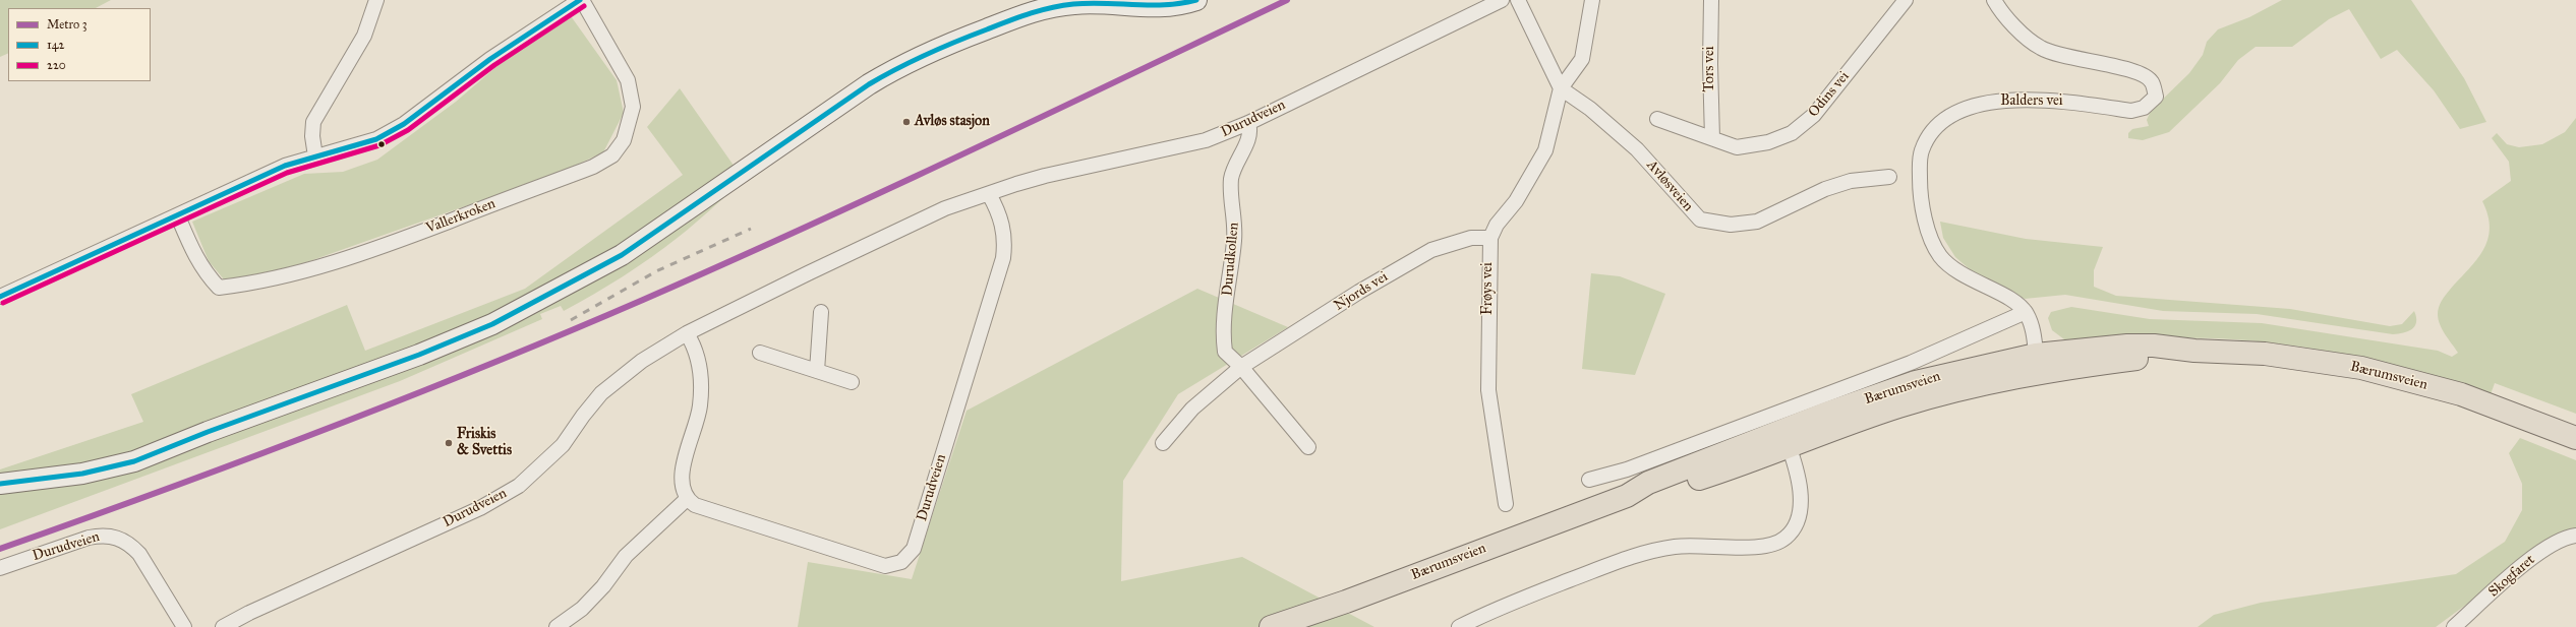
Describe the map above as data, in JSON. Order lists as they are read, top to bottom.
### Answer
{
  "streets": {
    "main road": ["Bærumsveien"],
    "street": [
      "Tors vei",
      "Odins vei",
      "Balders vei",
      "Durudveien",
      "Avløsveien",
      "Vallerkroken",
      "Durudkollen",
      "Frøys vei",
      "Njords vei",
      "Skogfaret"
    ]
  },
  "crossings": [
    ["Tors vei", "Odins vei"],
    ["Balders vei", "Bærumsveien"],
    ["Durudveien", "Durudkollen"],
    ["Avløsveien", "Frøys vei"],
    ["Durudkollen", "Njords vei"],
    ["Frøys vei", "Njords vei"]
  ],
  "places": ["Avløs stasjon", "Friskis & Svettis"],
  "lines": ["metro line 3", "transit line 142", "transit line 220"],
  "legend": ["Metro 3", "142", "220"]
}
